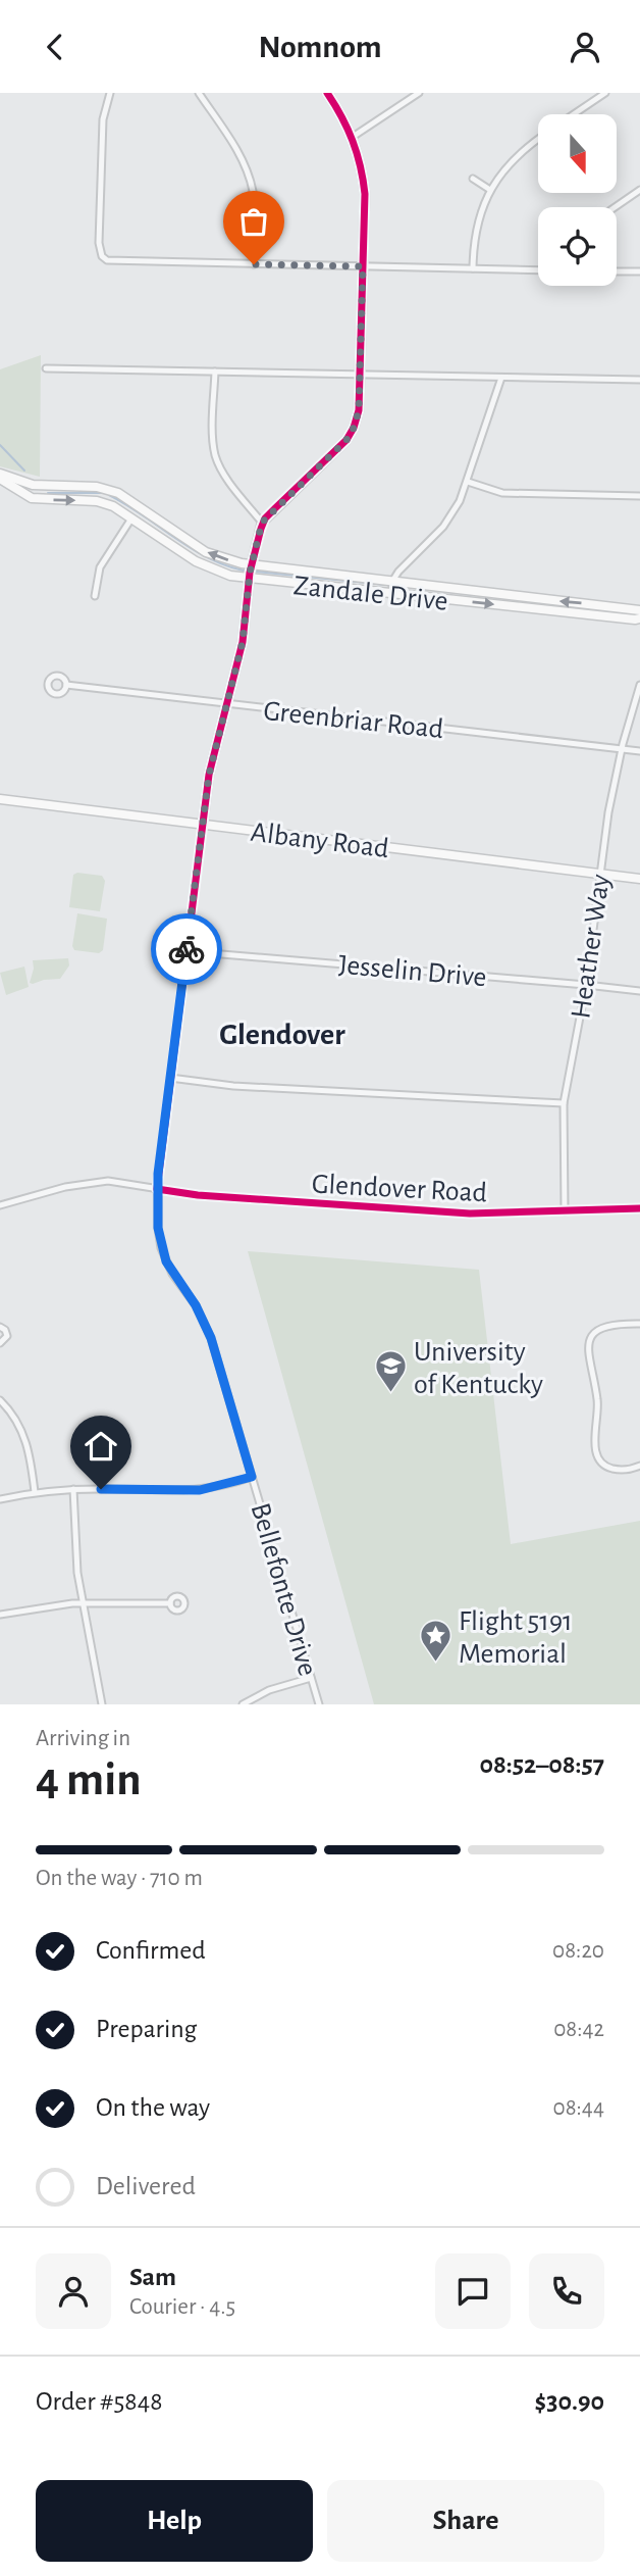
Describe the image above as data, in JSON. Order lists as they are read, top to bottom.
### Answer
{
  "streets": {
    "street": [
      "Zandale Drive",
      "Greenbriar Road",
      "Albany Road",
      "Heather Way",
      "Jesselin Drive",
      "Glendover Road",
      "Bellefonte Drive"
    ]
  },
  "crossings": [
    ["Zandale Drive", "Bellefonte Drive"],
    ["Greenbriar Road", "Heather Way"],
    ["Greenbriar Road", "Bellefonte Drive"],
    ["Albany Road", "Heather Way"],
    ["Albany Road", "Bellefonte Drive"],
    ["Heather Way", "Jesselin Drive"],
    ["Heather Way", "Glendover Road"],
    ["Jesselin Drive", "Bellefonte Drive"],
    ["Glendover Road", "Bellefonte Drive"]
  ],
  "districts": ["Glendover"],
  "places": {
    "school or university": ["University of Kentucky"],
    "place": ["Flight 5191 Memorial"]
  },
  "north": "bottom",
  "page": {
    "header": "Nomnom",
    "heading": ["4 min", "Arriving in", "08:52–08:57"],
    "panel": [
      "Sam",
      "Courier · 4.5",
      "Order #5848",
      "$30.90"
    ],
    "bar": "On the way · 710 m",
    "list": [
      ["Confirmed", "08:20"],
      ["Preparing", "08:42"],
      ["On the way", "08:44"],
      "Delivered"
    ],
    "buttons": ["Help", "Share"]
  }
}
